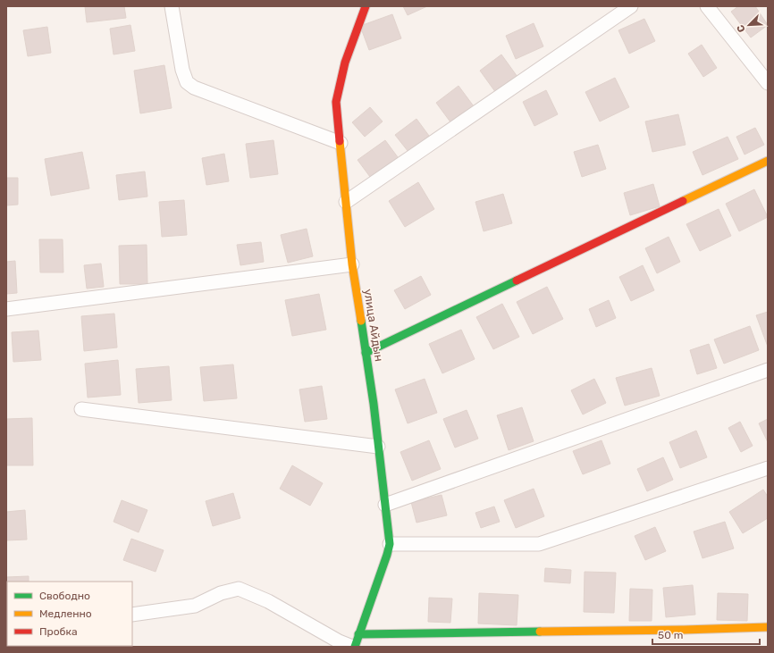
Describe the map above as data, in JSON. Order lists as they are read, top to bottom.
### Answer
{
  "streets": {
    "street": ["улица Айдын"]
  },
  "legend": ["Свободно", "Медленно", "Пробка"],
  "scale_bar": "50 m",
  "north": "bottom left"
}
